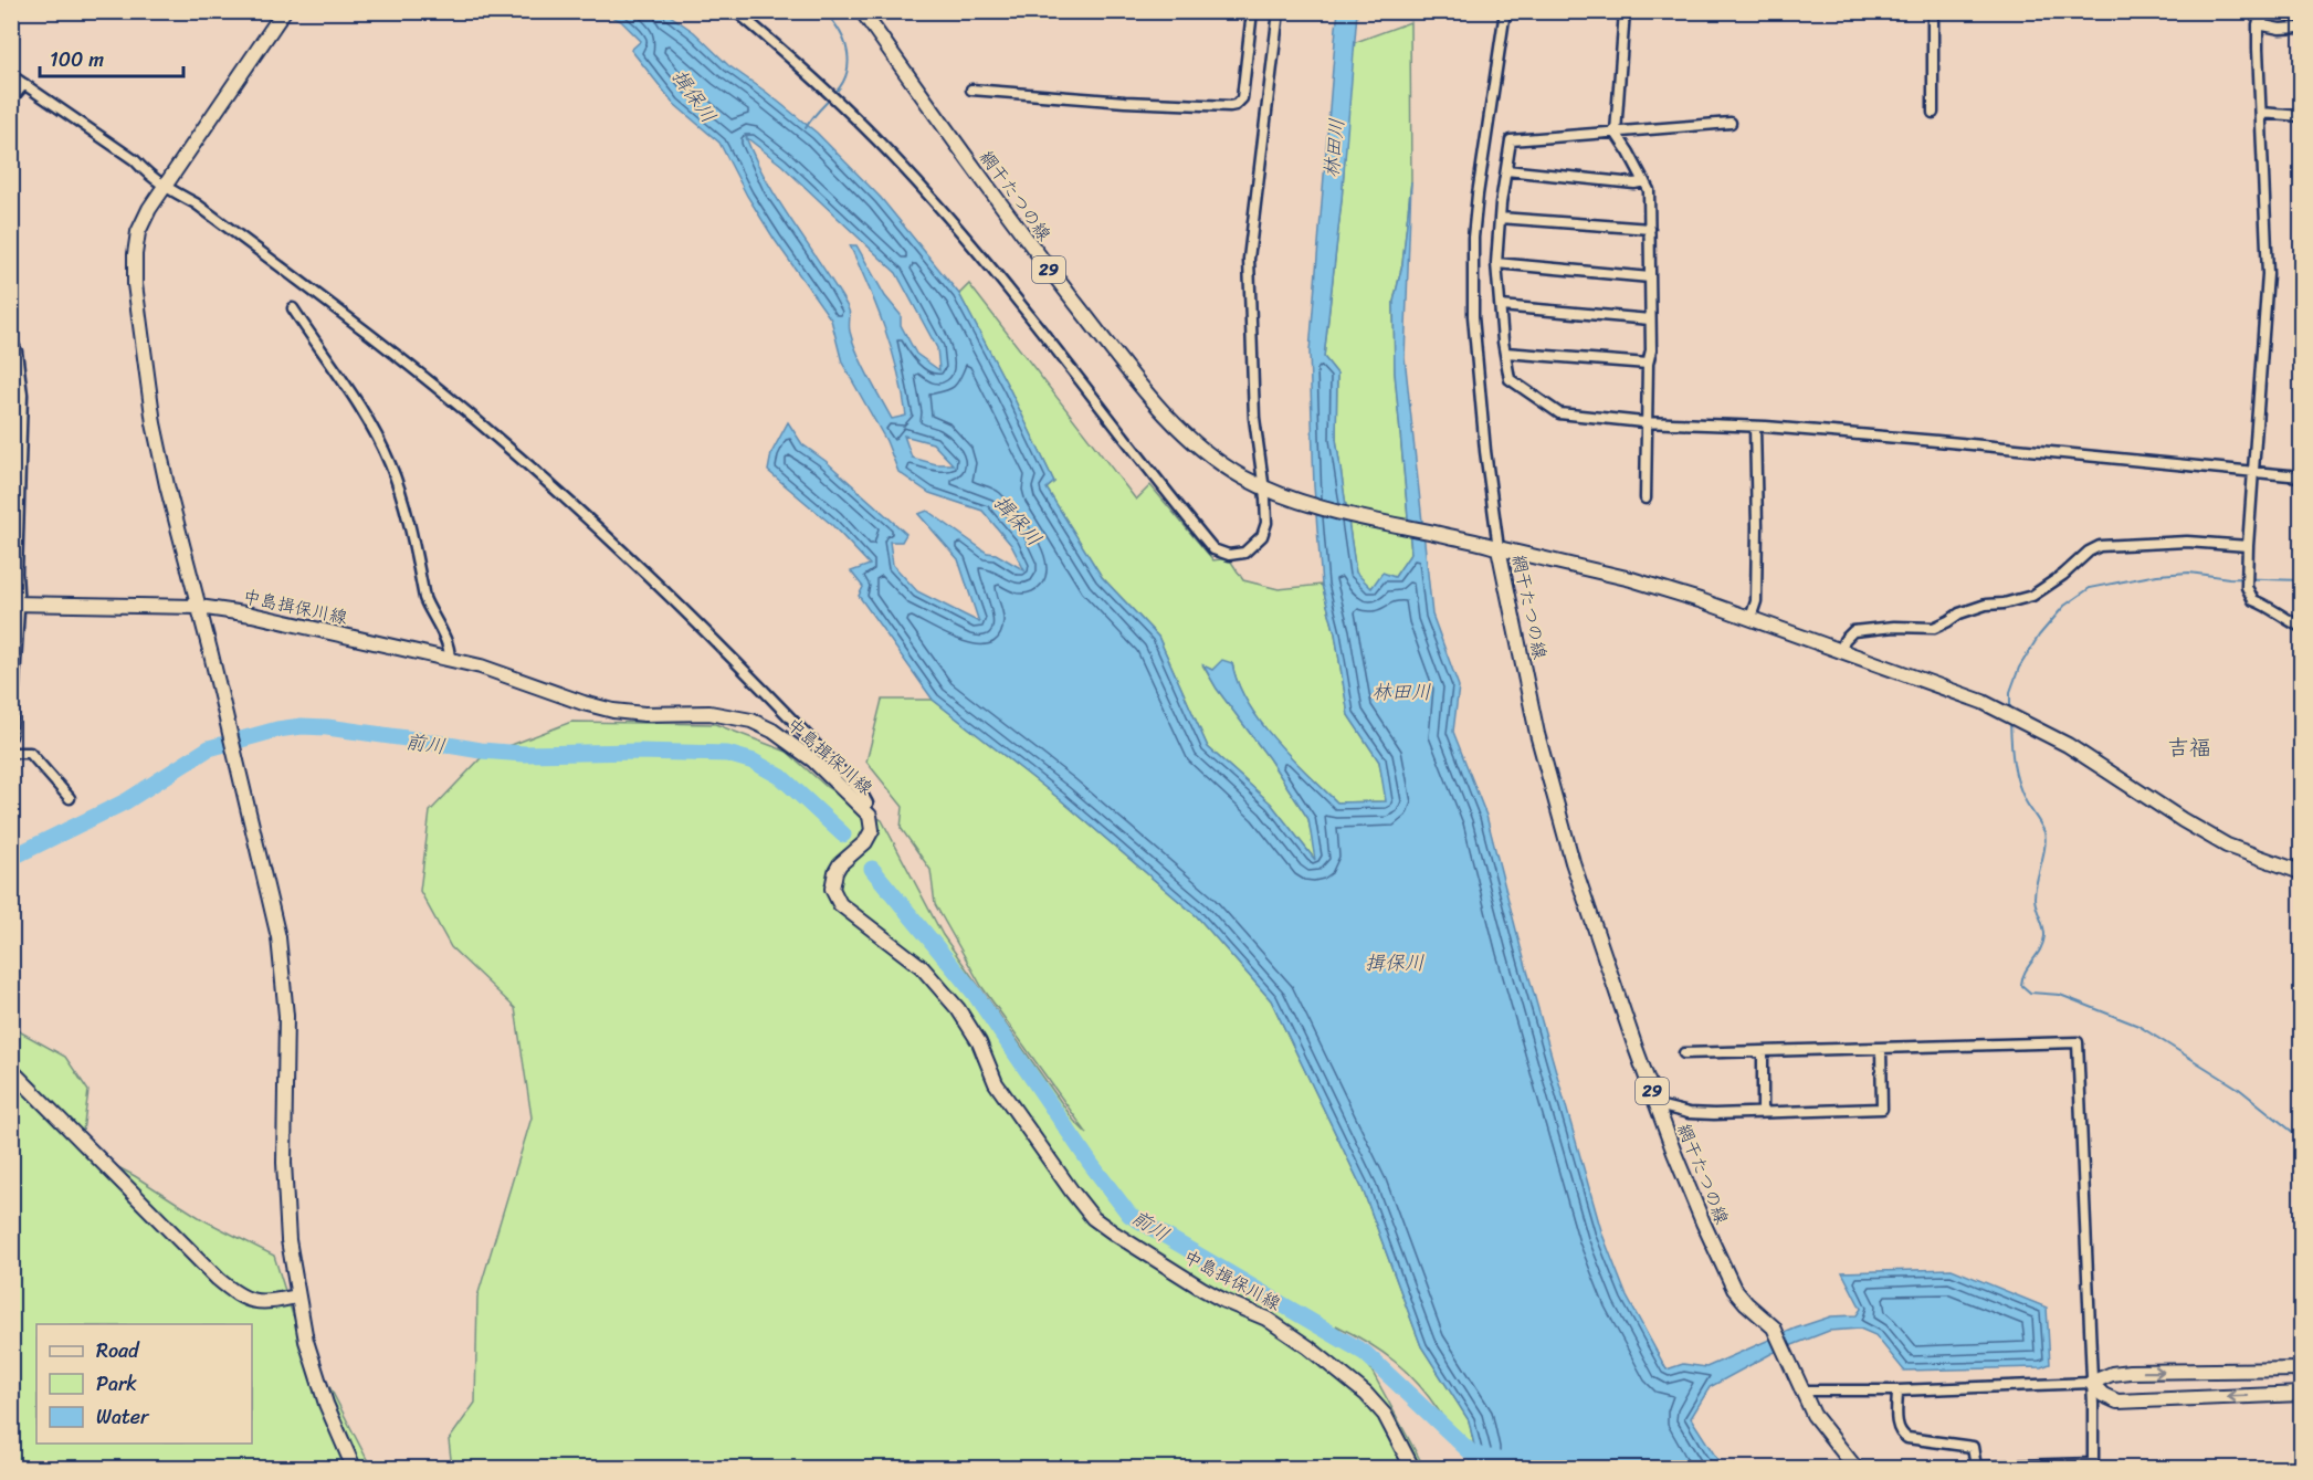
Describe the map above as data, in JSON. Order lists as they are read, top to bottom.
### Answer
{
  "streets": {
    "main road": ["網干たつの線", "29", "中島揖保川線"]
  },
  "districts": ["吉福"],
  "water": ["揖保川", "林田川", "前川"],
  "legend": ["Road", "Park", "Water"],
  "scale_bar": "100 m"
}
